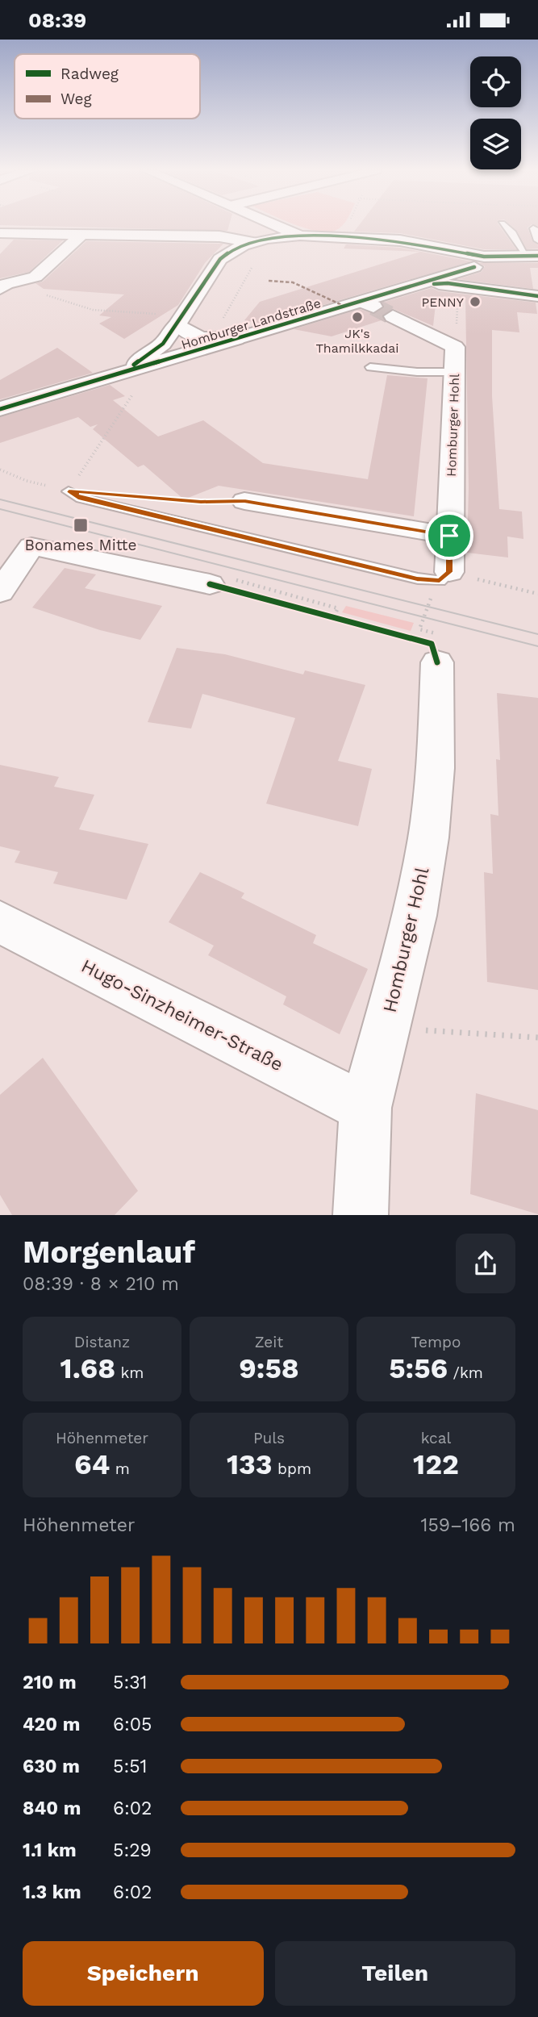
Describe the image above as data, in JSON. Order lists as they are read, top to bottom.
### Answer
{
  "streets": {
    "street": ["Homburger Landstraße", "Homburger Hohl", "Hugo-Sinzheimer-Straße"]
  },
  "crossings": [
    ["Homburger Landstraße", "Homburger Hohl"],
    ["Homburger Hohl", "Hugo-Sinzheimer-Straße"]
  ],
  "places": {
    "other": ["PENNY", "JK's Thamilkkadai"],
    "transit": ["Bonames Mitte"]
  },
  "legend": ["Radweg", "Weg"],
  "page": {
    "status": "08:39",
    "heading": ["Morgenlauf", "08:39 · 8 × 210 m"],
    "stats": [
      ["Distanz", "1.68 km"],
      ["Zeit", "9:58"],
      ["Tempo", "5:56 /km"],
      ["Höhenmeter", "64 m"],
      ["Puls", "133 bpm"],
      ["kcal", "122"]
    ],
    "chart": ["Höhenmeter", "159–166 m"],
    "list": [
      {
        "name": "210 m",
        "note": "5:31"
      },
      {
        "name": "420 m",
        "note": "6:05"
      },
      {
        "name": "630 m",
        "note": "5:51"
      },
      {
        "name": "840 m",
        "note": "6:02"
      },
      {
        "name": "1.1 km",
        "note": "5:29"
      },
      {
        "name": "1.3 km",
        "note": "6:02"
      }
    ],
    "buttons": ["Speichern", "Teilen"]
  }
}
